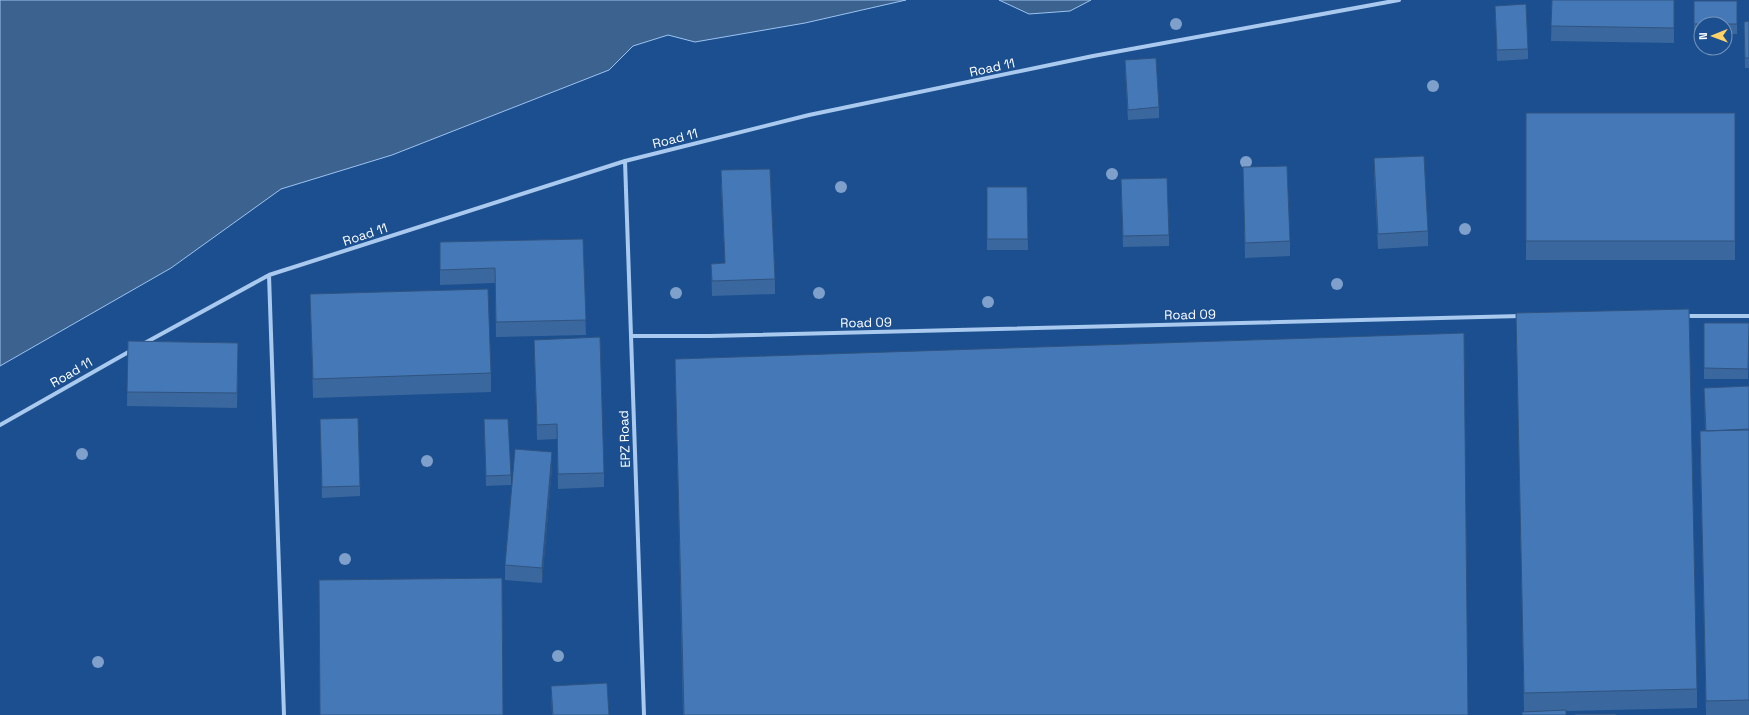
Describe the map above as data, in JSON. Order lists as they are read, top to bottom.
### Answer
{
  "streets": {
    "street": ["Road 11", "Road 09", "EPZ Road"]
  },
  "crossings": [
    ["Road 11", "EPZ Road"],
    ["Road 09", "EPZ Road"]
  ],
  "north": "left"
}
